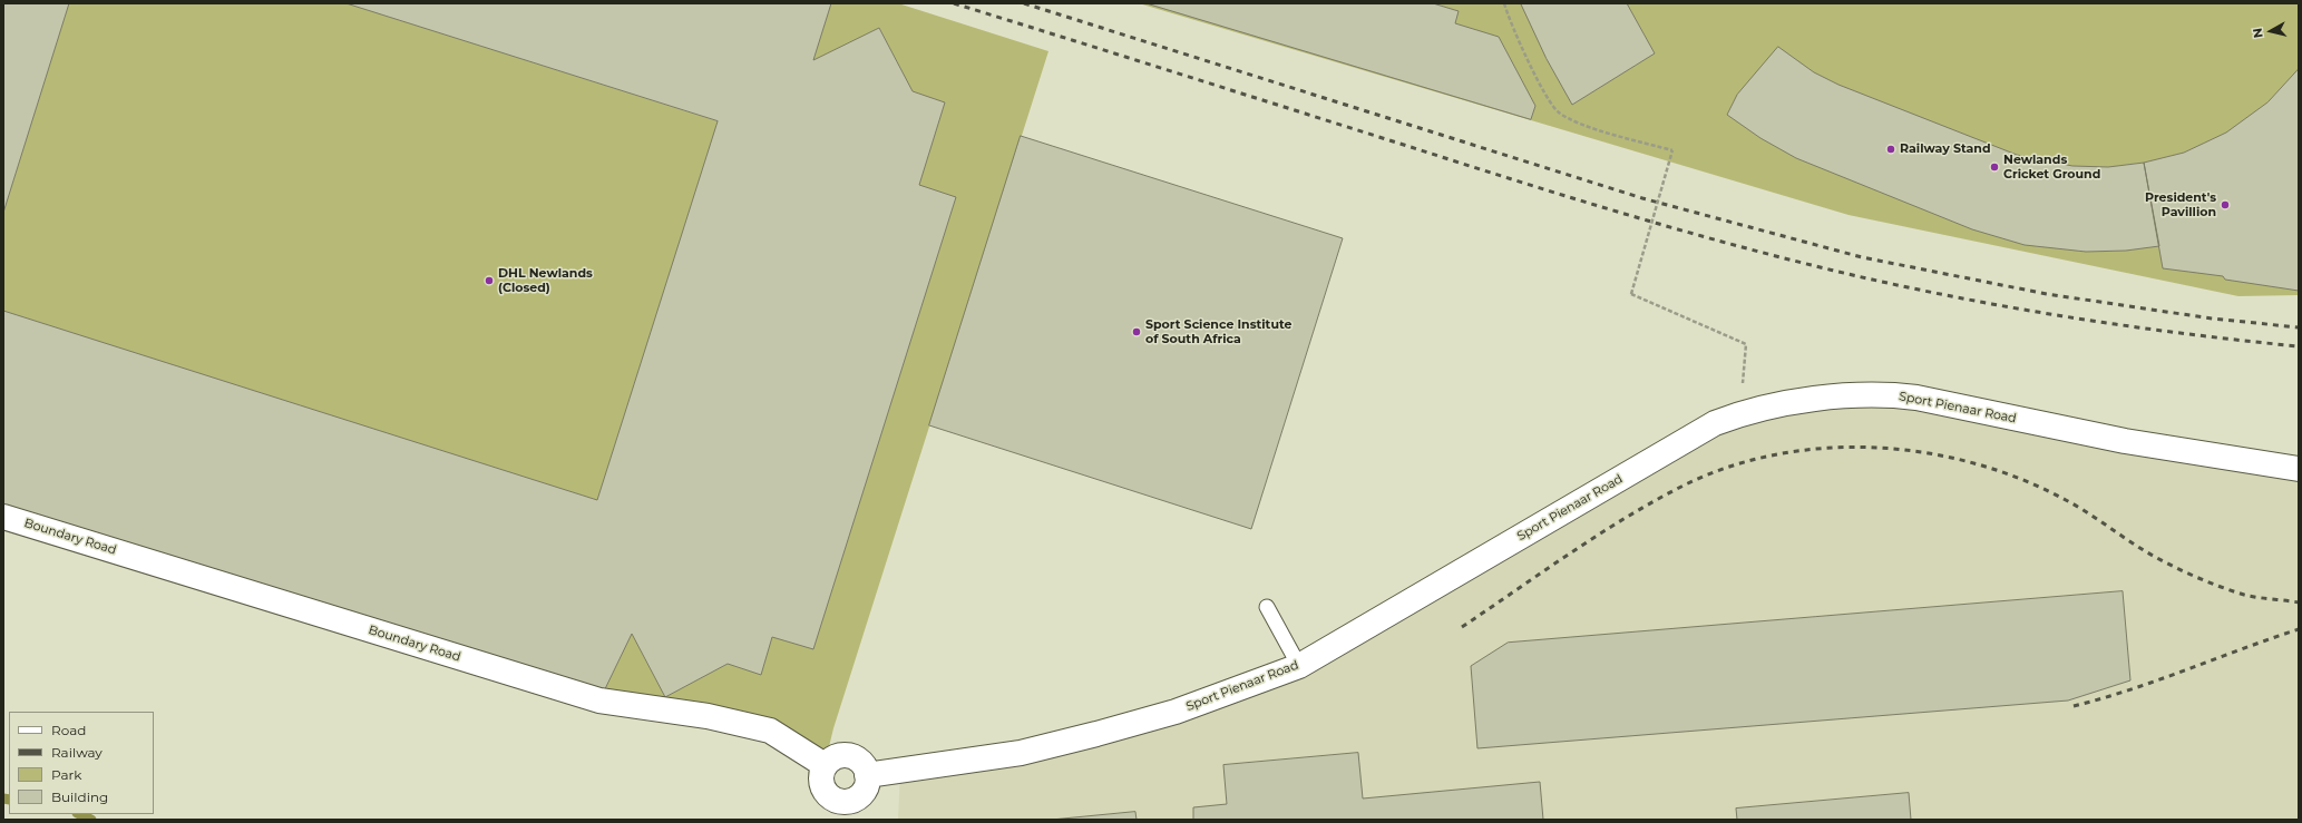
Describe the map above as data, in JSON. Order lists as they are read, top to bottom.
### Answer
{
  "streets": {
    "street": ["Sport Pienaar Road", "Boundary Road"]
  },
  "crossings": [
    ["Sport Pienaar Road", "Boundary Road"]
  ],
  "places": [
    "Railway Stand",
    "Newlands Cricket Ground",
    "President's Pavillion",
    "DHL Newlands (Closed)",
    "Sport Science Institute of South Africa"
  ],
  "legend": [
    "Road",
    "Railway",
    "Park",
    "Building"
  ],
  "north": "left"
}
